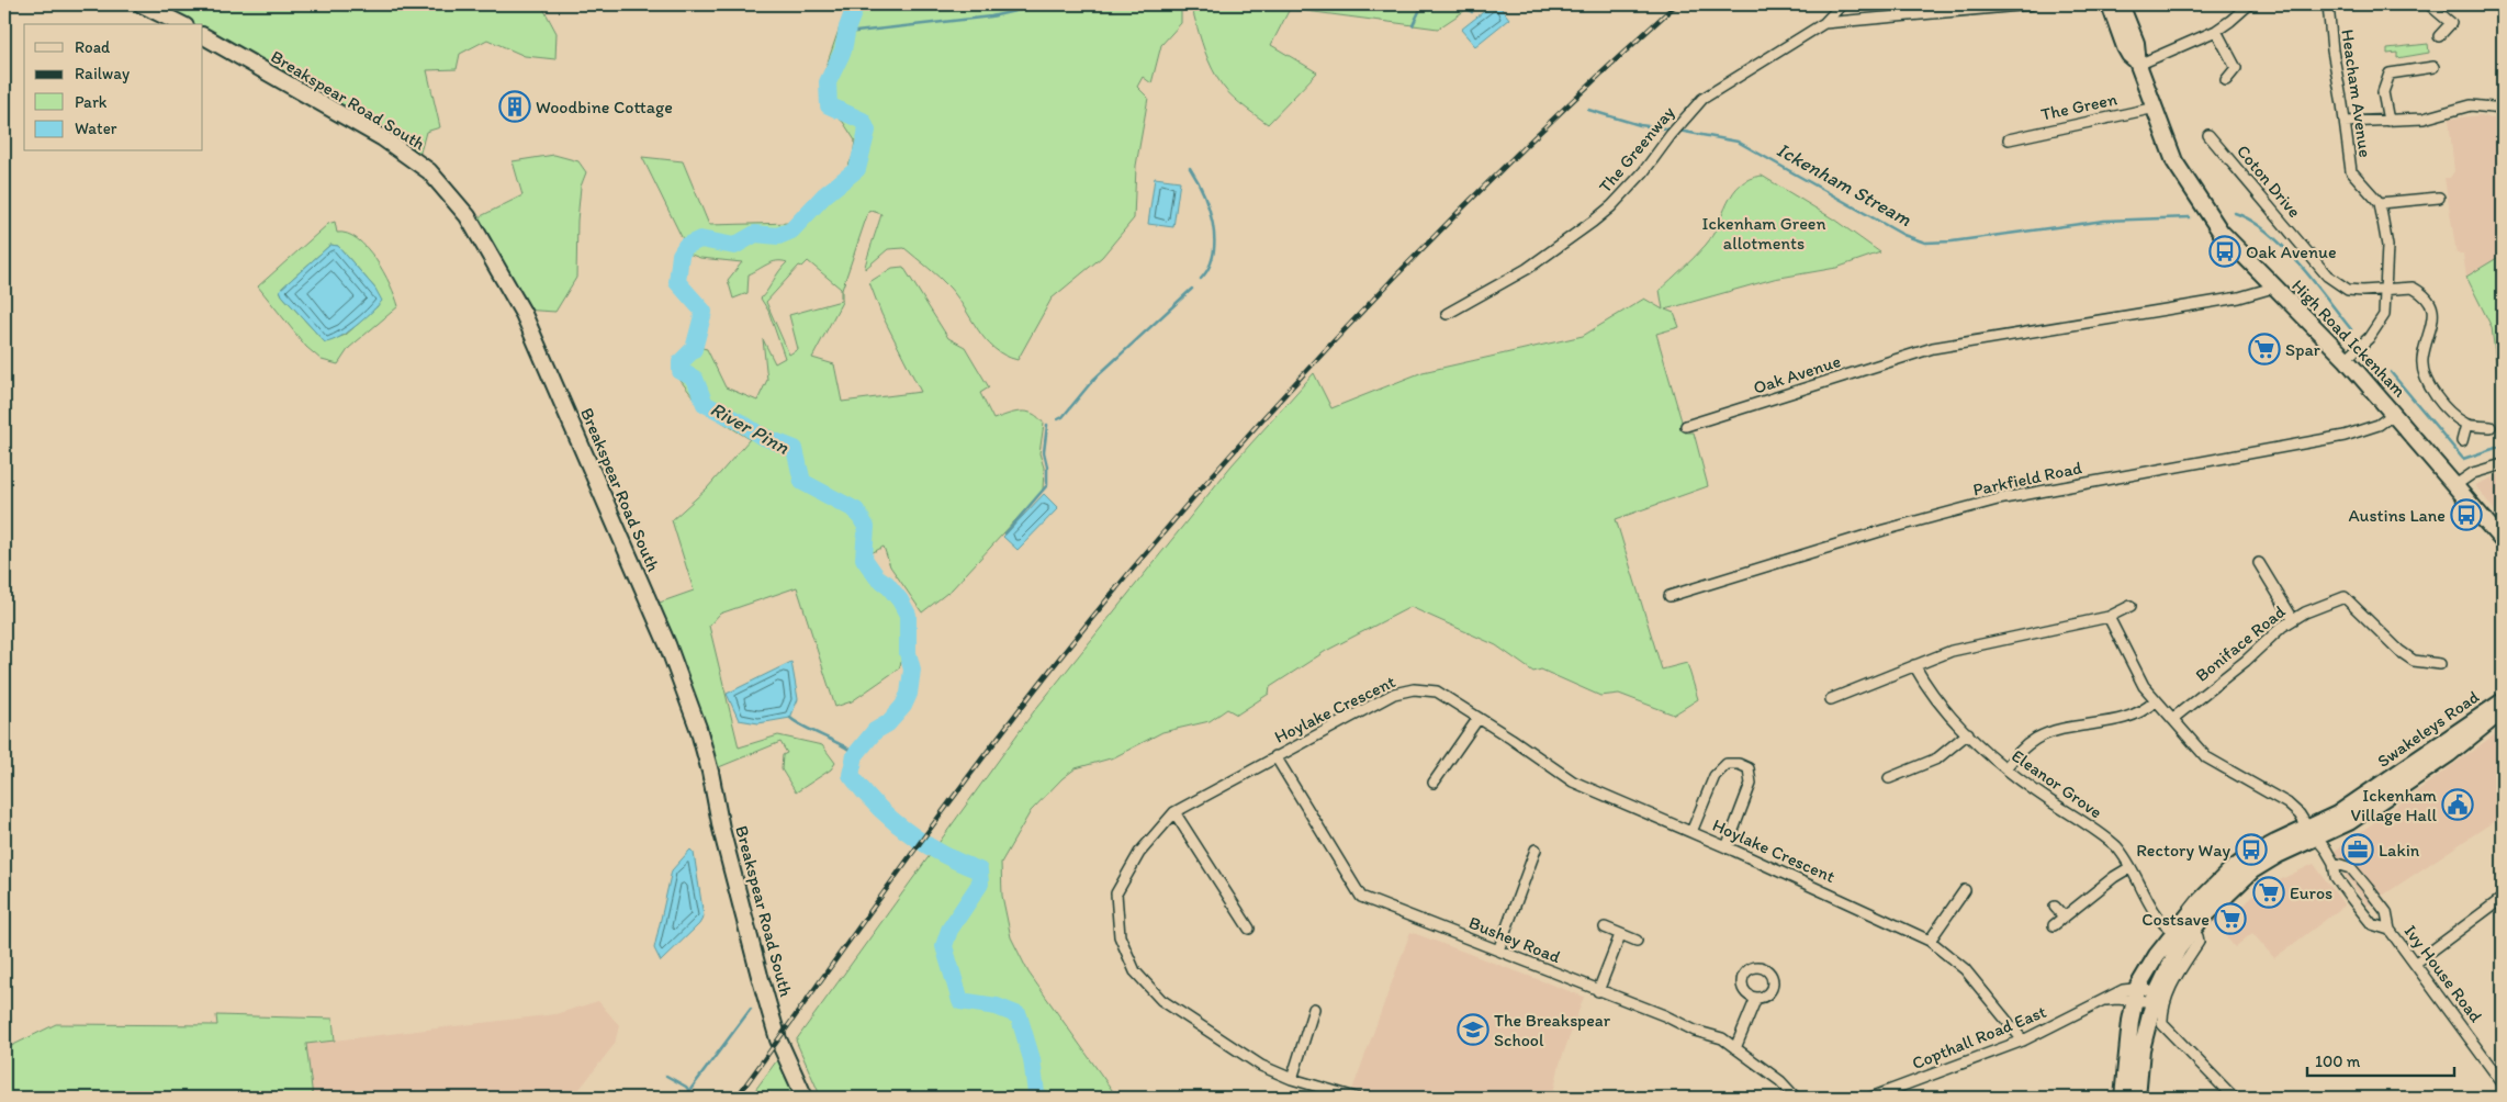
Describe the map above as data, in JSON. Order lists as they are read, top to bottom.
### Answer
{
  "streets": {
    "main road": ["Breakspear Road South", "High Road Ickenham", "Swakeleys Road"],
    "street": [
      "Heacham Avenue",
      "The Green",
      "The Greenway",
      "Coton Drive",
      "Oak Avenue",
      "Parkfield Road",
      "Boniface Road",
      "Hoylake Crescent",
      "Eleanor Grove",
      "Bushey Road",
      "Ivy House Road",
      "Copthall Road East"
    ]
  },
  "crossings": [
    ["The Green", "High Road Ickenham"],
    ["High Road Ickenham", "Oak Avenue"],
    ["High Road Ickenham", "Parkfield Road"],
    ["Hoylake Crescent", "Bushey Road"],
    ["Hoylake Crescent", "Copthall Road East"],
    ["Swakeleys Road", "Eleanor Grove"],
    ["Swakeleys Road", "Ivy House Road"],
    ["Swakeleys Road", "Copthall Road East"]
  ],
  "water": ["Ickenham Stream", "River Pinn"],
  "parks": ["Ickenham Green allotments"],
  "places": {
    "building": ["Woodbine Cottage"],
    "bus stop": ["Oak Avenue", "Austins Lane", "Rectory Way"],
    "supermarket": ["Spar", "Euros", "Costsave"],
    "public building": ["Ickenham Village Hall"],
    "office": ["Lakin"],
    "school or university": ["The Breakspear School"]
  },
  "legend": [
    "Road",
    "Railway",
    "Park",
    "Water"
  ],
  "scale_bar": "100 m"
}
